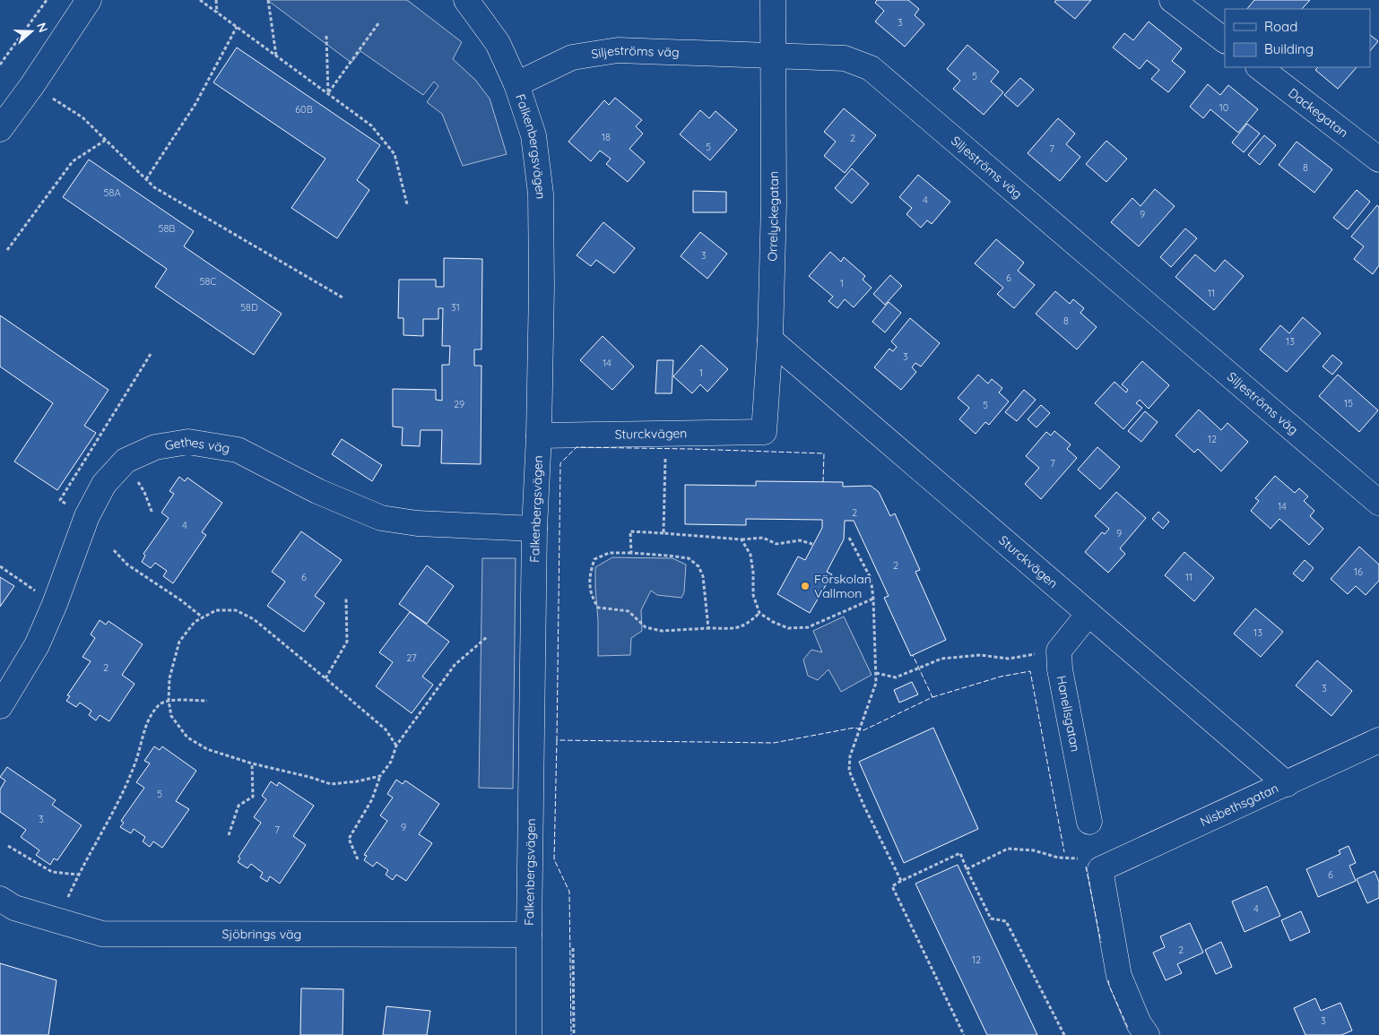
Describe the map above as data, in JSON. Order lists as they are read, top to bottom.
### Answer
{
  "streets": {
    "street": [
      "Siljeströms väg",
      "Dackegatan",
      "Falkenbergsvägen",
      "Orrelyckegatan",
      "Sturckvägen",
      "Gethes väg",
      "Hanellsgatan",
      "Nisbethsgatan",
      "Sjöbrings väg"
    ]
  },
  "crossings": [
    ["Siljeströms väg", "Falkenbergsvägen"],
    ["Siljeströms väg", "Orrelyckegatan"],
    ["Falkenbergsvägen", "Sturckvägen"],
    ["Falkenbergsvägen", "Gethes väg"],
    ["Falkenbergsvägen", "Sjöbrings väg"],
    ["Orrelyckegatan", "Sturckvägen"],
    ["Sturckvägen", "Nisbethsgatan"]
  ],
  "places": ["Förskolan Vallmon"],
  "house_numbers": [
    "3",
    "5",
    "10",
    "60B",
    "18",
    "2",
    "5",
    "7",
    "8",
    "58A",
    "4",
    "9",
    "58B",
    "3",
    "6",
    "58C",
    "1",
    "11",
    "58D",
    "31",
    "8",
    "13",
    "3",
    "14",
    "1",
    "15",
    "29",
    "5",
    "12",
    "7",
    "14",
    "2",
    "4",
    "9",
    "2",
    "16",
    "6",
    "11",
    "13",
    "27",
    "2",
    "3",
    "5",
    "3",
    "9",
    "7",
    "6",
    "4",
    "2",
    "12",
    "3"
  ],
  "legend": ["Road", "Building"],
  "north": "right"
}
